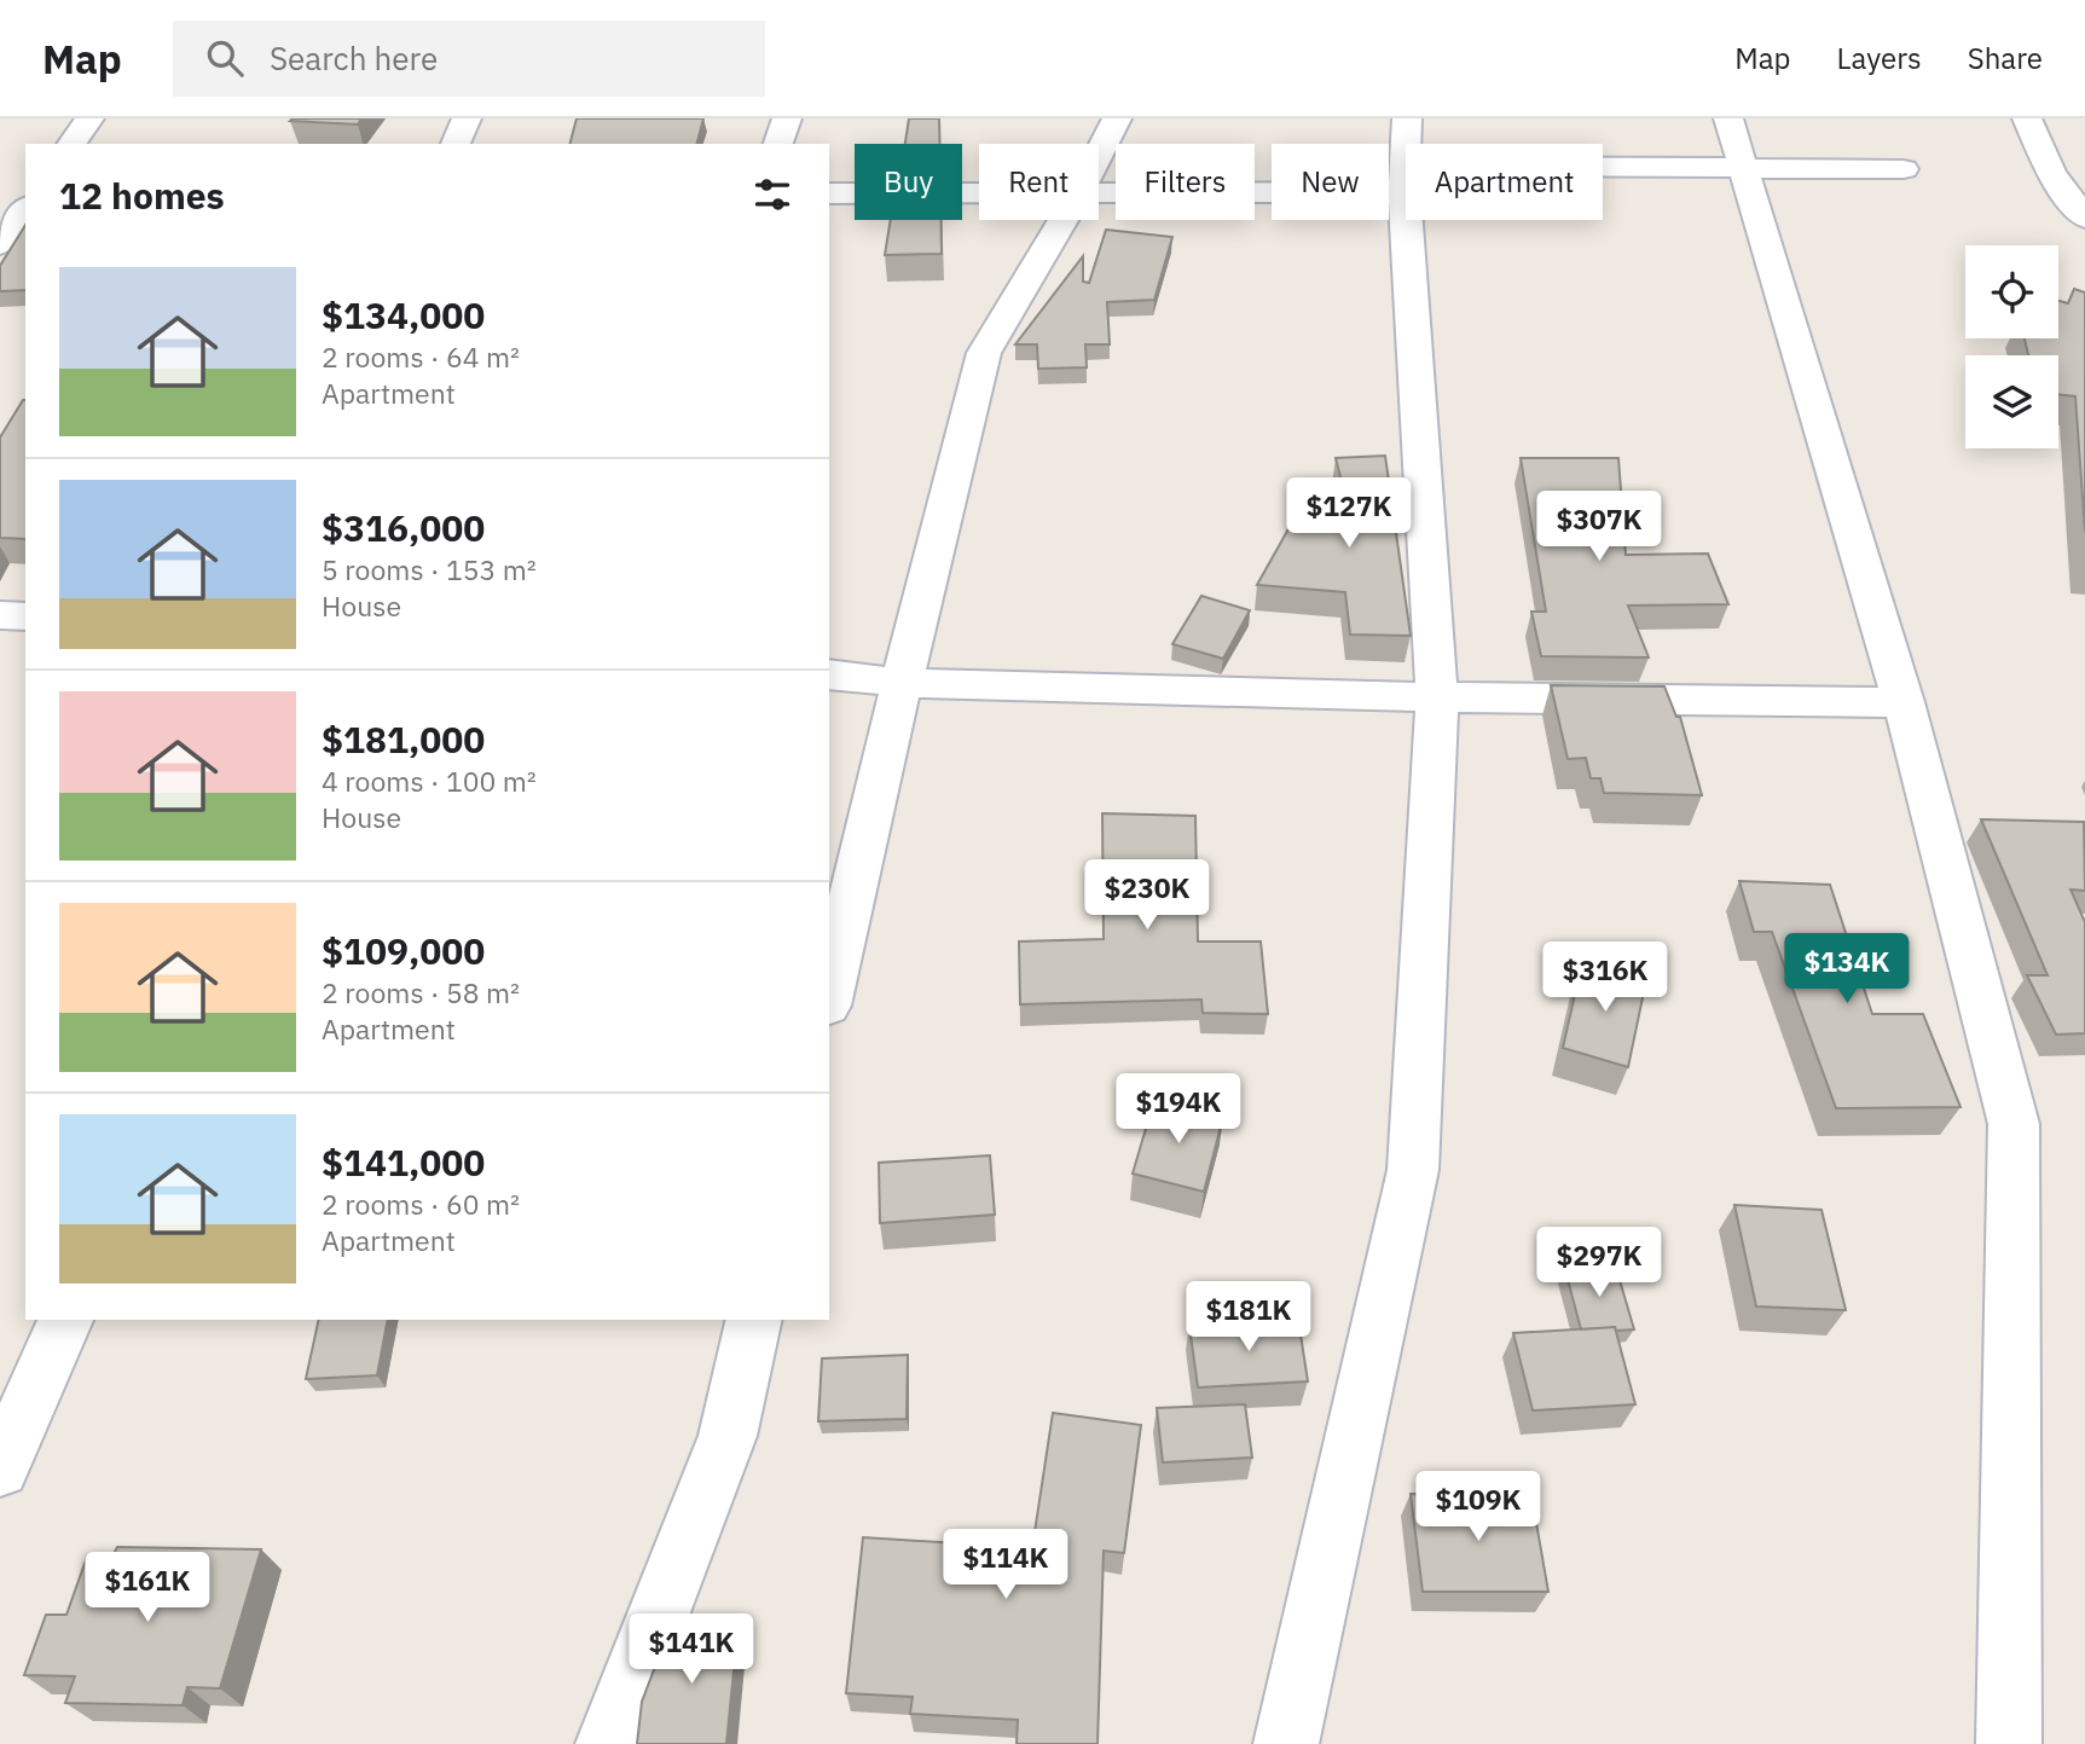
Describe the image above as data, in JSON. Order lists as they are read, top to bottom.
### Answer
{
  "page": {
    "header": "Map",
    "search": "Search here",
    "nav": ["Map", "Layers", "Share"],
    "chip": [
      "Buy",
      "Rent",
      "Filters",
      "New",
      "Apartment"
    ],
    "heading": "12 homes",
    "list": [
      {
        "name": "$134,000",
        "note": "2 rooms · 64 m² · Apartment"
      },
      {
        "name": "$316,000",
        "note": "5 rooms · 153 m² · House"
      },
      {
        "name": "$181,000",
        "note": "4 rooms · 100 m² · House"
      },
      {
        "name": "$109,000",
        "note": "2 rooms · 58 m² · Apartment"
      },
      {
        "name": "$141,000",
        "note": "2 rooms · 60 m² · Apartment"
      }
    ],
    "price": [
      "$127K",
      "$307K",
      "$230K",
      "$134K",
      "$316K",
      "$194K",
      "$297K",
      "$181K",
      "$109K",
      "$114K",
      "$161K",
      "$141K"
    ]
  }
}
